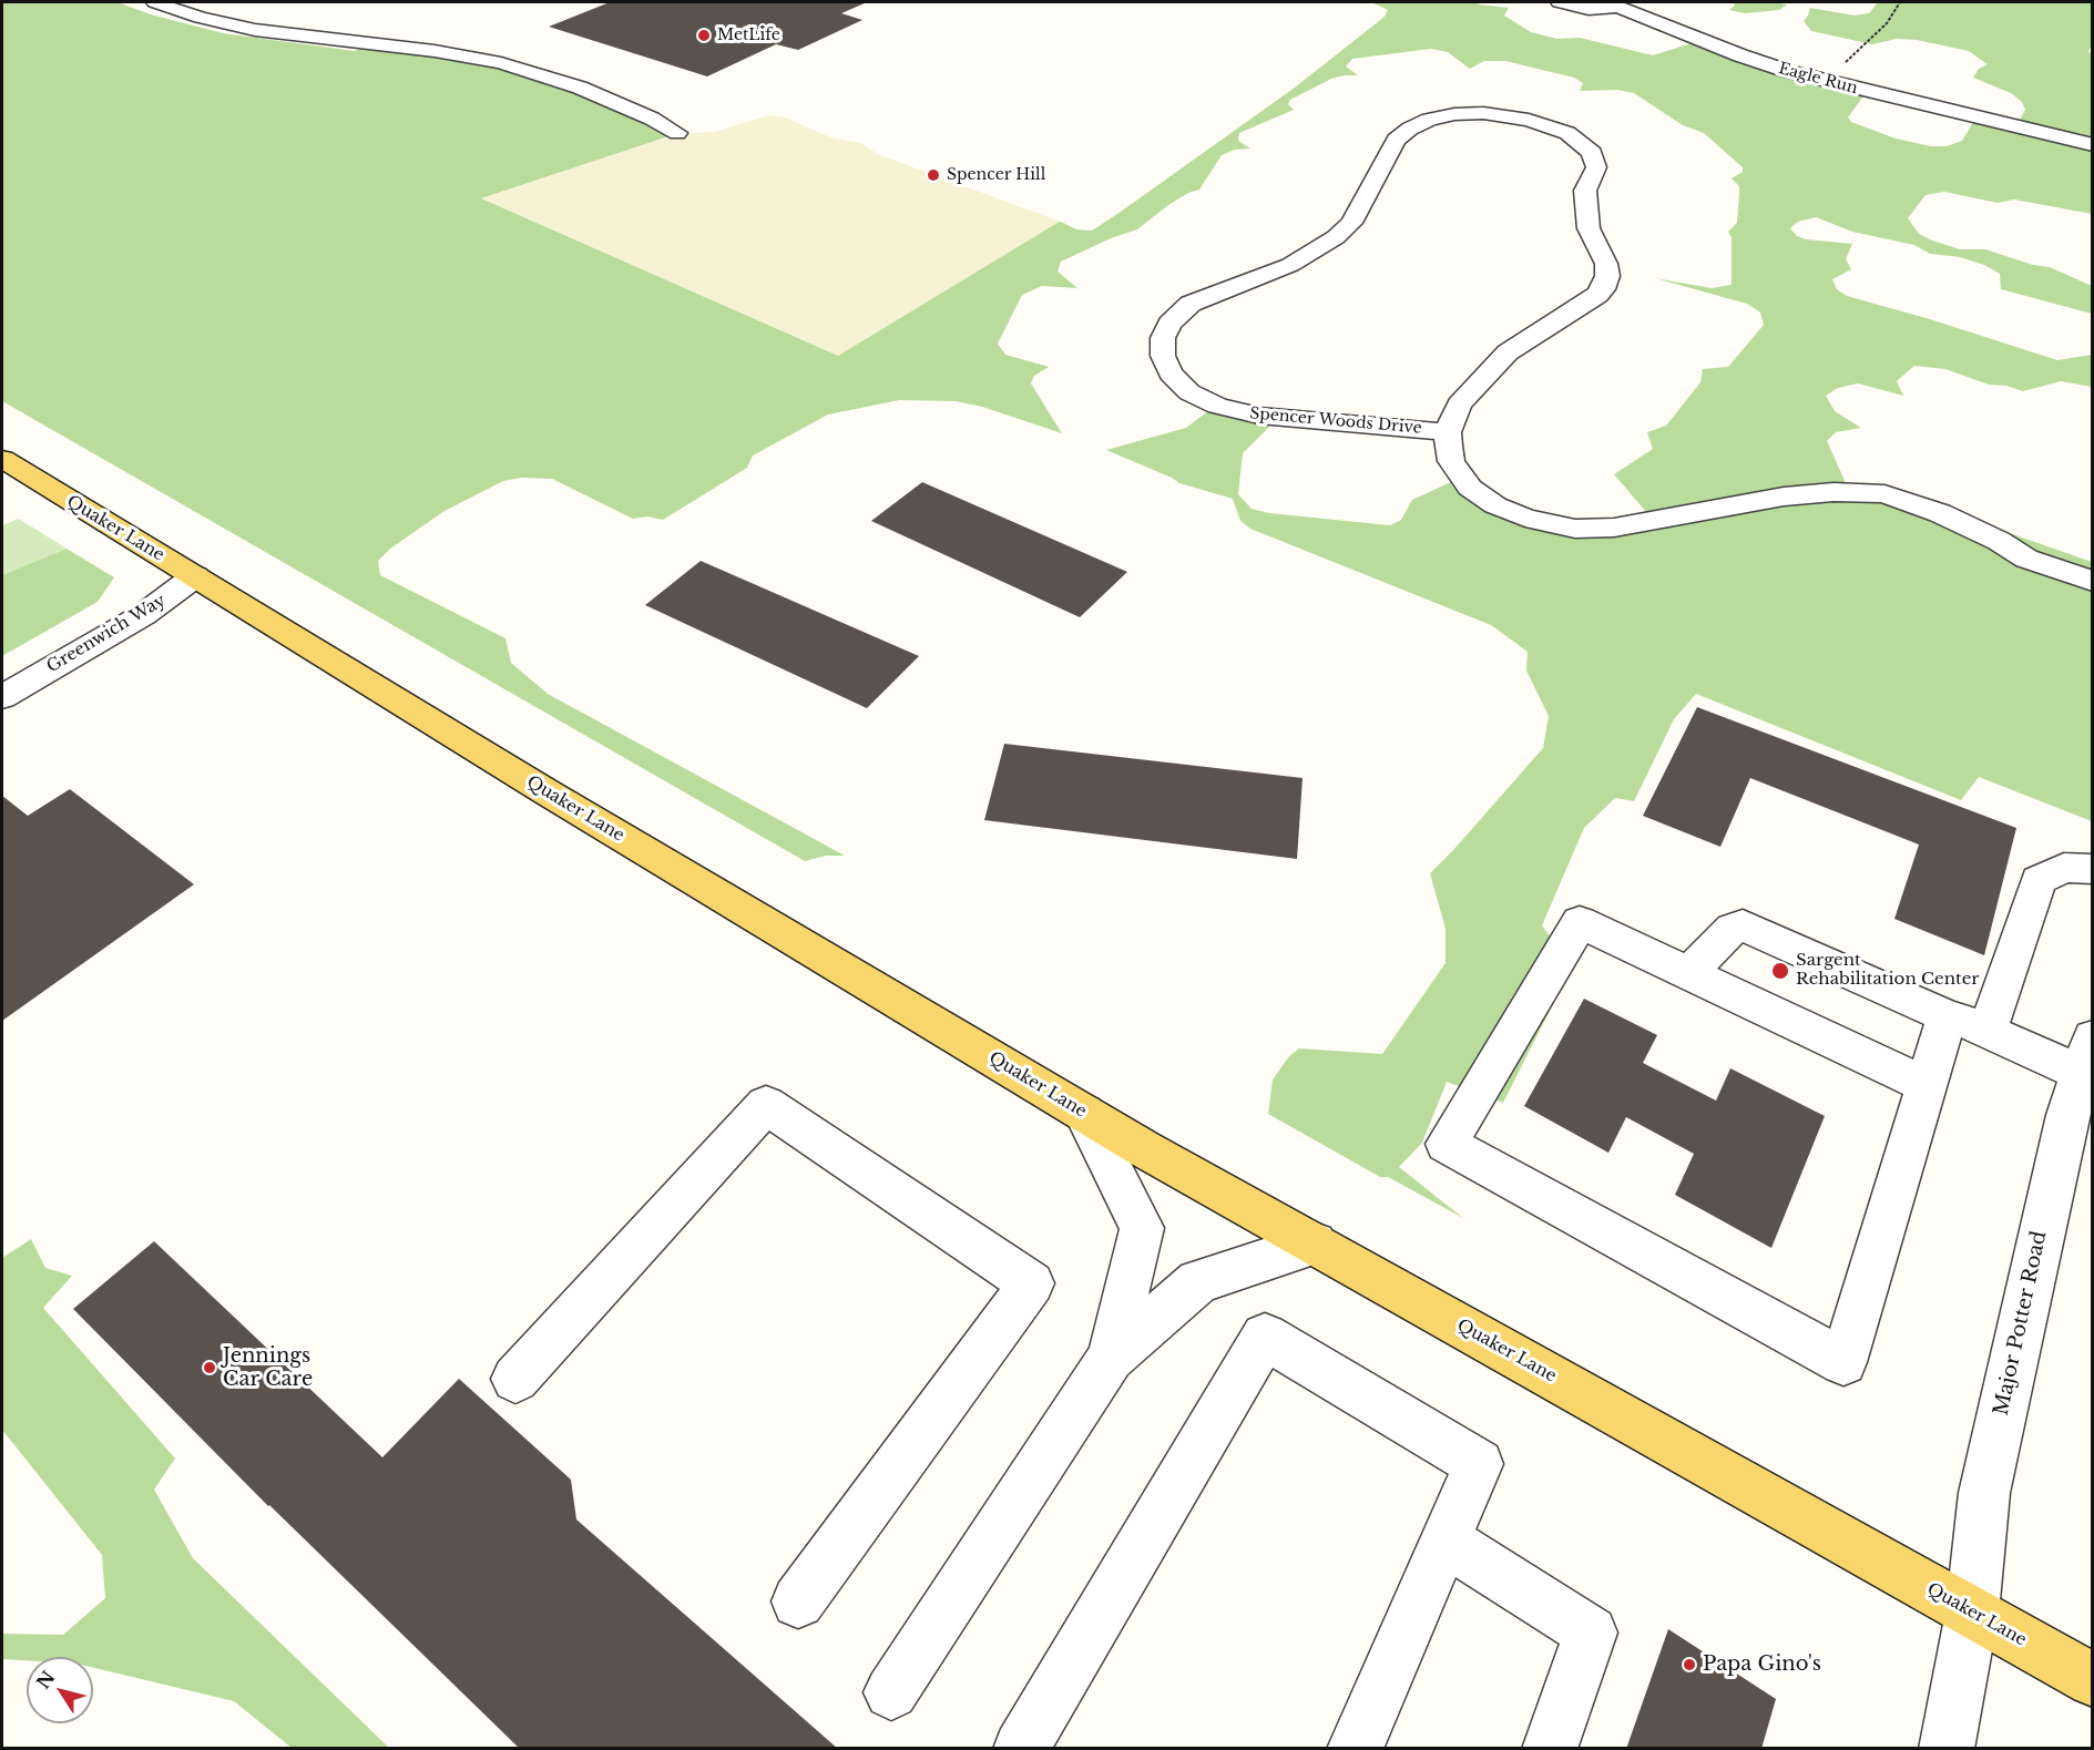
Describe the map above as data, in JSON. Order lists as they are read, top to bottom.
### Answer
{
  "streets": {
    "main road": ["Quaker Lane"],
    "street": [
      "Eagle Run",
      "Spencer Woods Drive",
      "Greenwich Way",
      "Major Potter Road"
    ]
  },
  "crossings": [
    ["Quaker Lane", "Greenwich Way"],
    ["Quaker Lane", "Major Potter Road"]
  ],
  "places": [
    "MetLife",
    "Spencer Hill",
    "Sargent Rehabilitation Center",
    "Jennings Car Care",
    "Papa Gino's"
  ],
  "north": "top left"
}
